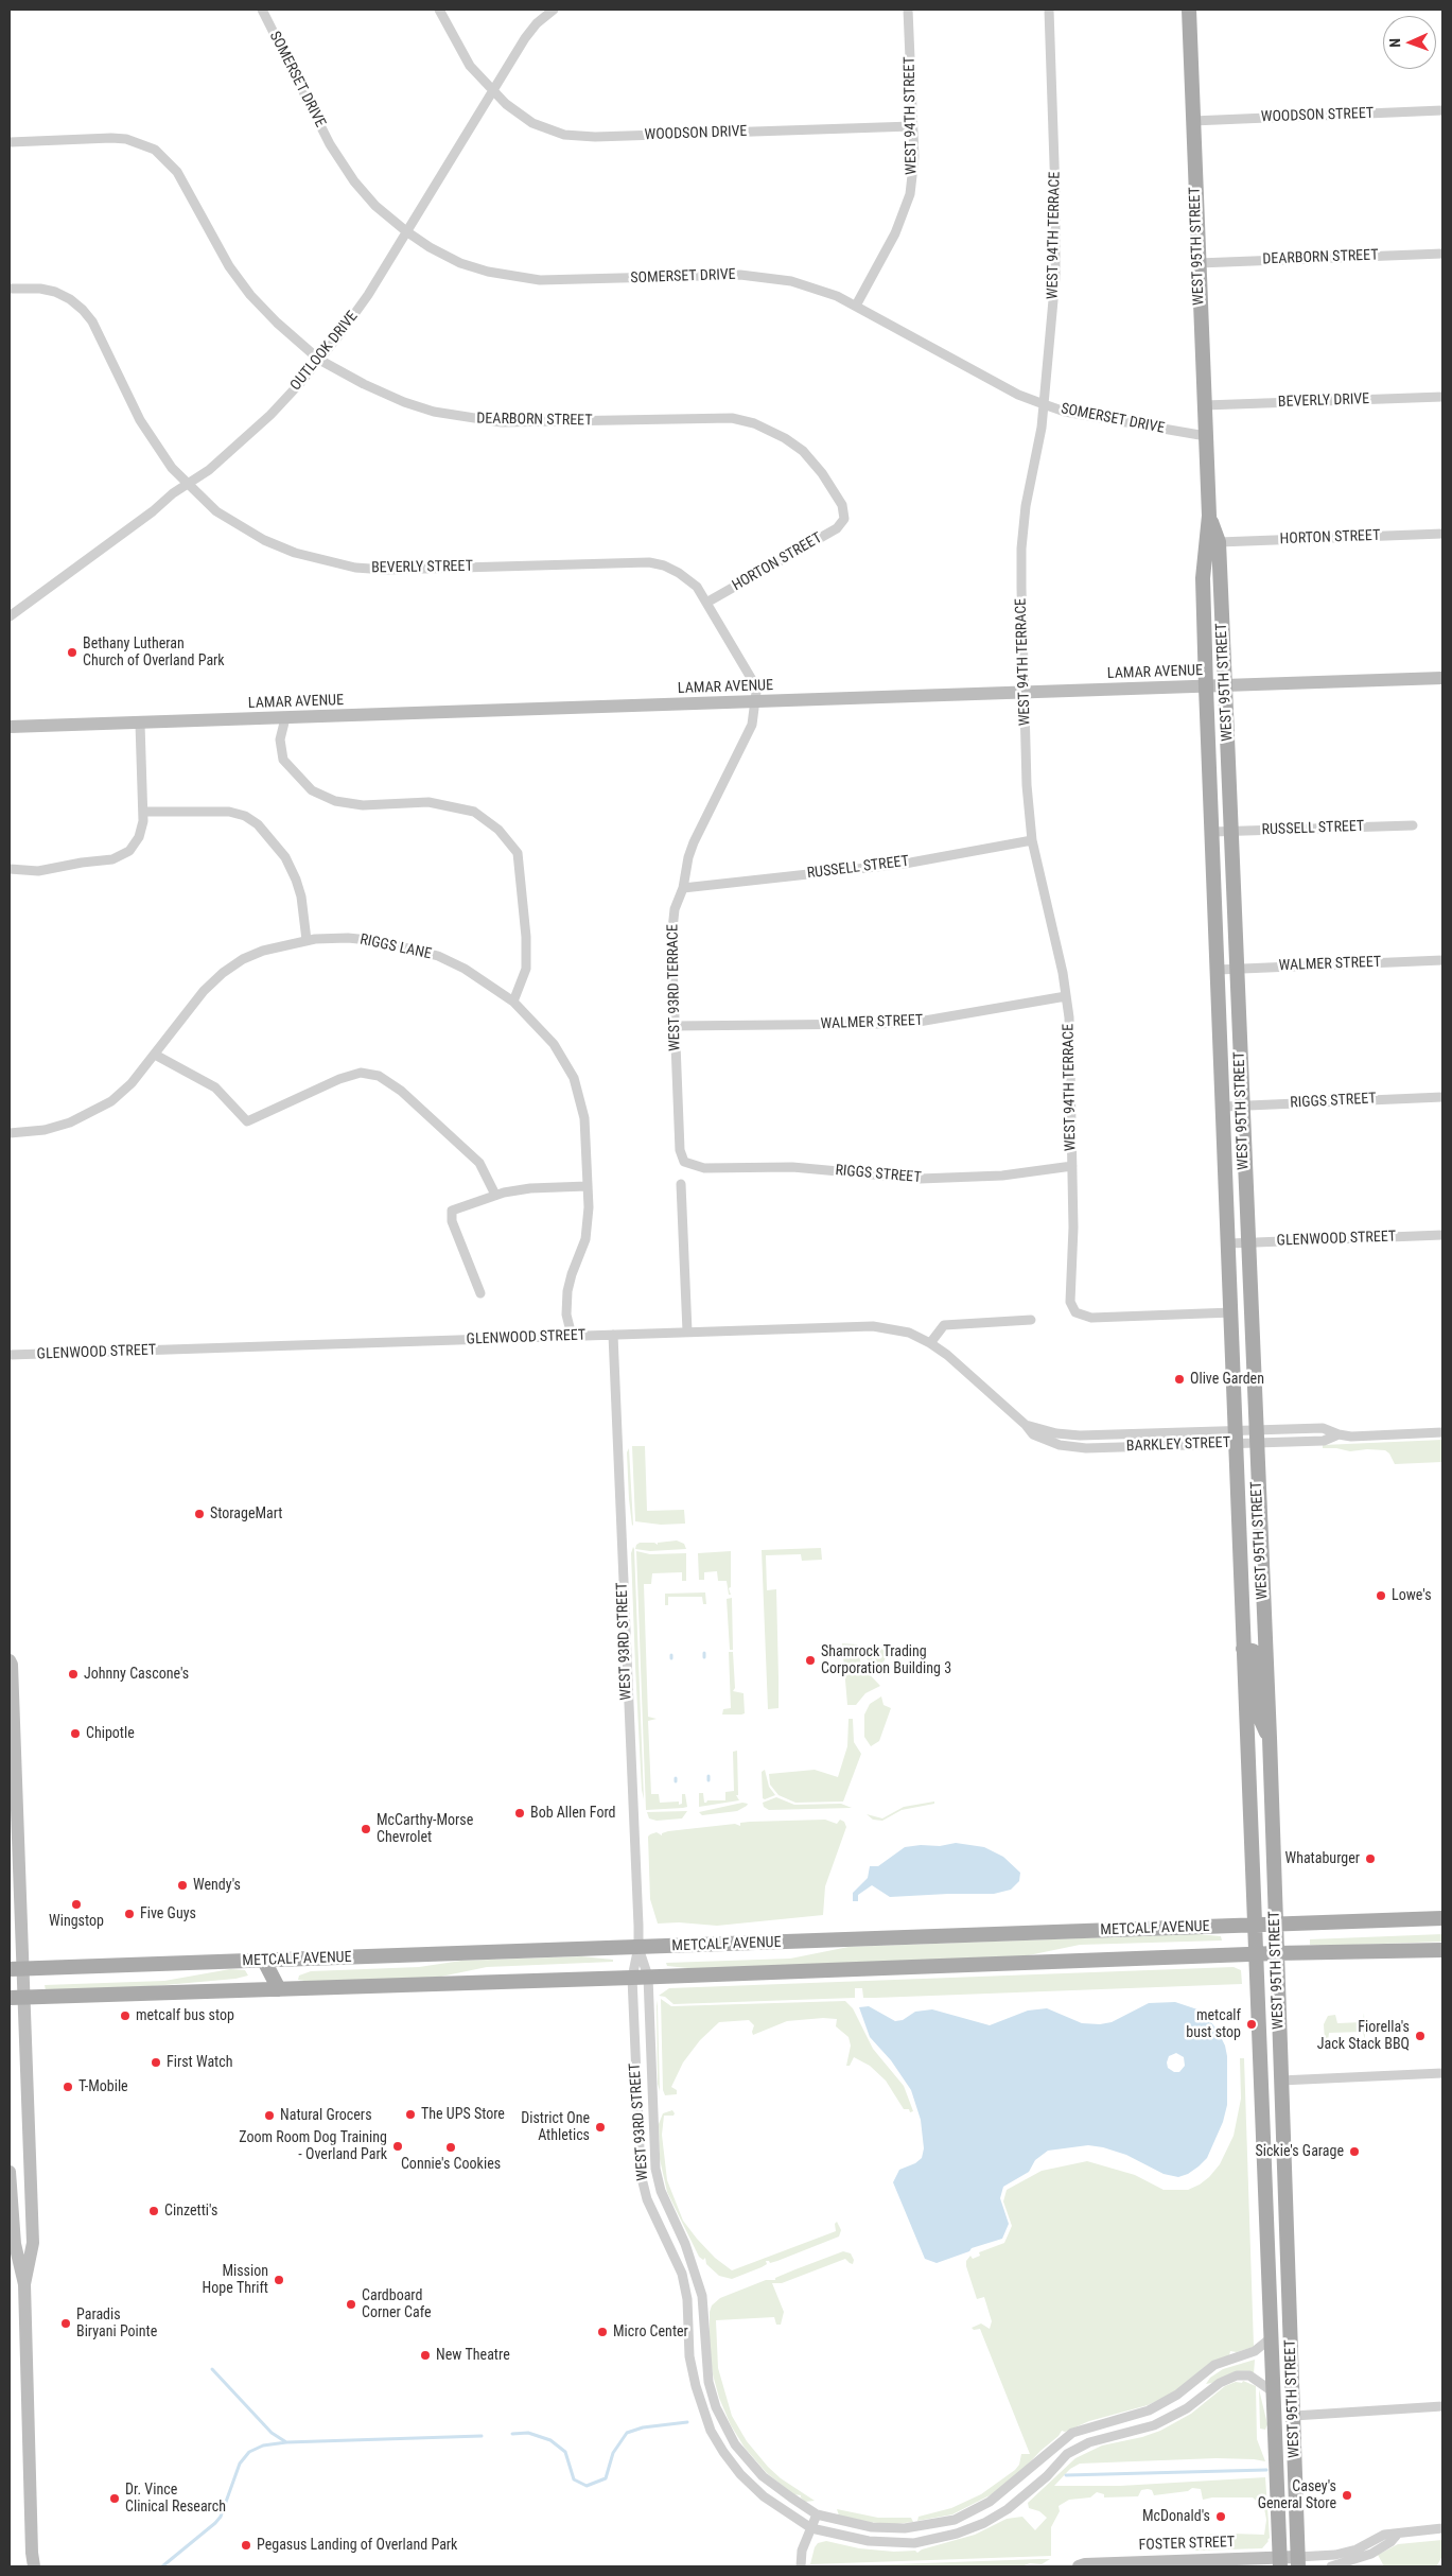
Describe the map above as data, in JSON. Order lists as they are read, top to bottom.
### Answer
{
  "streets": {
    "main road": ["WEST 95TH STREET", "METCALF AVENUE"],
    "street": [
      "SOMERSET DRIVE",
      "WEST 94TH STREET",
      "WOODSON STREET",
      "WOODSON DRIVE",
      "WEST 94TH TERRACE",
      "DEARBORN STREET",
      "OUTLOOK DRIVE",
      "BEVERLY DRIVE",
      "HORTON STREET",
      "BEVERLY STREET",
      "LAMAR AVENUE",
      "RUSSELL STREET",
      "RIGGS LANE",
      "WALMER STREET",
      "WEST 93RD TERRACE",
      "RIGGS STREET",
      "GLENWOOD STREET",
      "BARKLEY STREET",
      "WEST 93RD STREET",
      "FOSTER STREET"
    ]
  },
  "crossings": [
    ["SOMERSET DRIVE", "WEST 94TH STREET"],
    ["SOMERSET DRIVE", "WEST 94TH TERRACE"],
    ["SOMERSET DRIVE", "WEST 95TH STREET"],
    ["SOMERSET DRIVE", "OUTLOOK DRIVE"],
    ["WEST 94TH STREET", "WOODSON DRIVE"],
    ["WOODSON STREET", "WEST 95TH STREET"],
    ["WOODSON DRIVE", "OUTLOOK DRIVE"],
    ["WEST 94TH TERRACE", "WEST 95TH STREET"],
    ["WEST 94TH TERRACE", "LAMAR AVENUE"],
    ["WEST 94TH TERRACE", "RUSSELL STREET"],
    ["WEST 94TH TERRACE", "WALMER STREET"],
    ["WEST 94TH TERRACE", "RIGGS STREET"],
    ["WEST 95TH STREET", "DEARBORN STREET"],
    ["WEST 95TH STREET", "BEVERLY DRIVE"],
    ["WEST 95TH STREET", "HORTON STREET"],
    ["WEST 95TH STREET", "LAMAR AVENUE"],
    ["WEST 95TH STREET", "RUSSELL STREET"],
    ["WEST 95TH STREET", "WALMER STREET"],
    ["WEST 95TH STREET", "RIGGS STREET"],
    ["WEST 95TH STREET", "GLENWOOD STREET"],
    ["WEST 95TH STREET", "BARKLEY STREET"],
    ["WEST 95TH STREET", "WEST 93RD STREET"],
    ["WEST 95TH STREET", "METCALF AVENUE"],
    ["WEST 95TH STREET", "FOSTER STREET"],
    ["DEARBORN STREET", "OUTLOOK DRIVE"],
    ["DEARBORN STREET", "HORTON STREET"],
    ["OUTLOOK DRIVE", "BEVERLY STREET"],
    ["HORTON STREET", "BEVERLY STREET"],
    ["BEVERLY STREET", "LAMAR AVENUE"],
    ["BEVERLY STREET", "WEST 93RD TERRACE"],
    ["LAMAR AVENUE", "WEST 93RD TERRACE"],
    ["RUSSELL STREET", "WEST 93RD TERRACE"],
    ["RIGGS LANE", "GLENWOOD STREET"],
    ["WALMER STREET", "WEST 93RD TERRACE"],
    ["WEST 93RD TERRACE", "RIGGS STREET"],
    ["GLENWOOD STREET", "BARKLEY STREET"],
    ["GLENWOOD STREET", "WEST 93RD STREET"],
    ["WEST 93RD STREET", "METCALF AVENUE"]
  ],
  "places": [
    "Bethany Lutheran Church of Overland Park",
    "Olive Garden",
    "StorageMart",
    "Lowe's",
    "Shamrock Trading Corporation Building 3",
    "Johnny Cascone's",
    "Chipotle",
    "Bob Allen Ford",
    "McCarthy-Morse Chevrolet",
    "Whataburger",
    "Wendy's",
    "Wingstop",
    "Five Guys",
    "metcalf bus stop",
    "metcalf bust stop",
    "Fiorella's Jack Stack BBQ",
    "First Watch",
    "T-Mobile",
    "The UPS Store",
    "Natural Grocers",
    "District One Athletics",
    "Zoom Room Dog Training - Overland Park",
    "Connie's Cookies",
    "Sickie's Garage",
    "Cinzetti's",
    "Mission Hope Thrift",
    "Cardboard Corner Cafe",
    "Paradis Biryani Pointe",
    "Micro Center",
    "New Theatre",
    "Casey's General Store",
    "Dr. Vince Clinical Research",
    "McDonald's",
    "Pegasus Landing of Overland Park"
  ],
  "north": "left"
}
